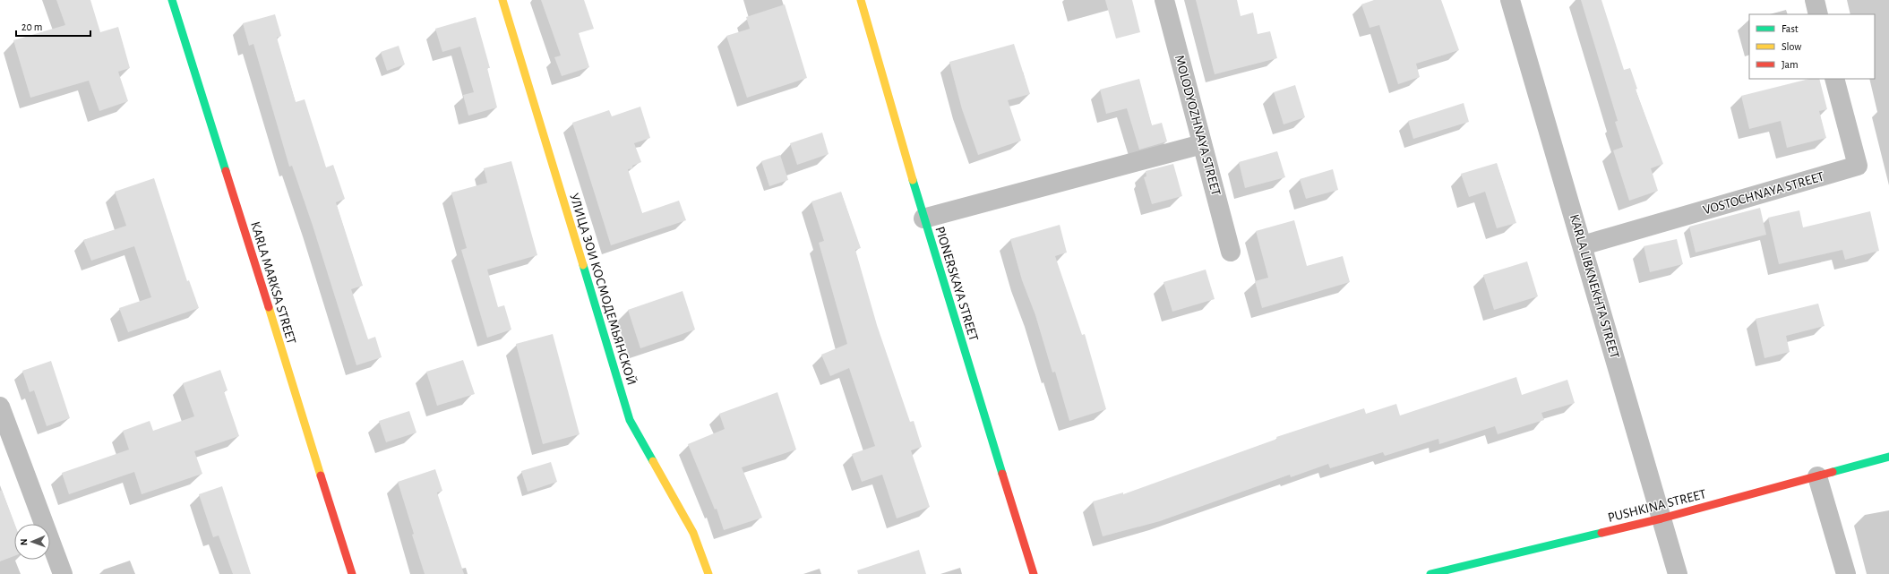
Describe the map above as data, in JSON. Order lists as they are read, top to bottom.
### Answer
{
  "streets": {
    "street": [
      "MOLODYOZHNAYA STREET",
      "VOSTOCHNAYA STREET",
      "KARLA MARKSA STREET",
      "PIONERSKAYA STREET",
      "KARLA LIBKNEKHTA STREET",
      "УЛИЦА ЗОИ КОСМОДЕМЬЯНСКОЙ",
      "PUSHKINA STREET"
    ]
  },
  "crossings": [
    ["VOSTOCHNAYA STREET", "KARLA LIBKNEKHTA STREET"],
    ["KARLA LIBKNEKHTA STREET", "PUSHKINA STREET"]
  ],
  "legend": ["Fast", "Slow", "Jam"],
  "scale_bar": "20 m",
  "north": "left"
}
